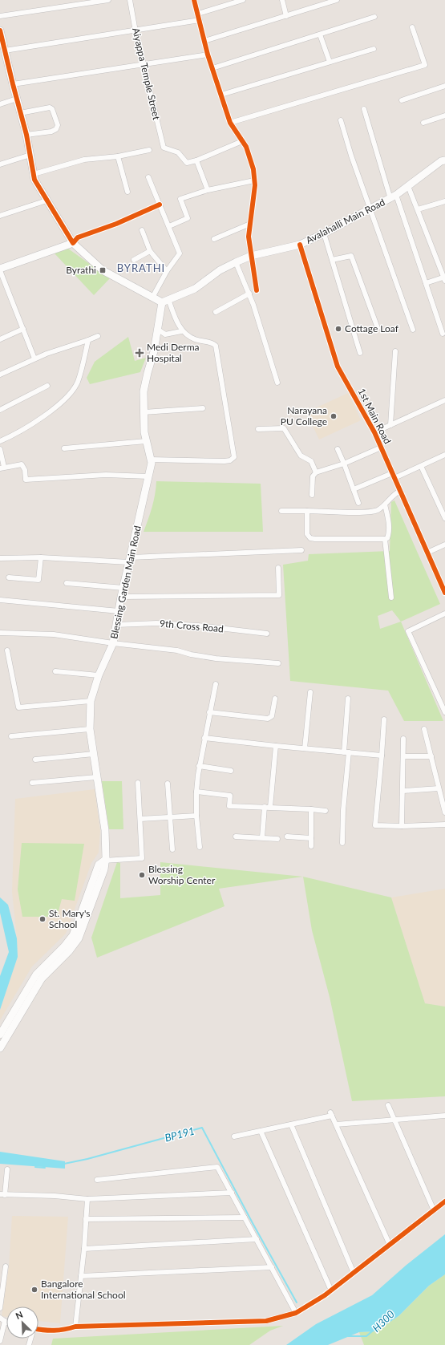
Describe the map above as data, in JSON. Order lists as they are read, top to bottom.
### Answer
{
  "streets": {
    "main road": ["Avalahalli Main Road", "Blessing Garden Main Road"],
    "street": ["Aiyappa Temple Street", "1st Main Road", "9th Cross Road"]
  },
  "crossings": [
    ["Avalahalli Main Road", "1st Main Road"],
    ["Avalahalli Main Road", "Blessing Garden Main Road"],
    ["Blessing Garden Main Road", "9th Cross Road"]
  ],
  "districts": ["BYRATHI"],
  "water": ["BP191", "H300"],
  "places": {
    "transit": ["Byrathi"],
    "other": [
      "Cottage Loaf",
      "Narayana PU College",
      "Blessing Worship Center",
      "St. Mary's School",
      "Bangalore International School"
    ],
    "health": ["Medi Derma Hospital"]
  },
  "north": "top left"
}
